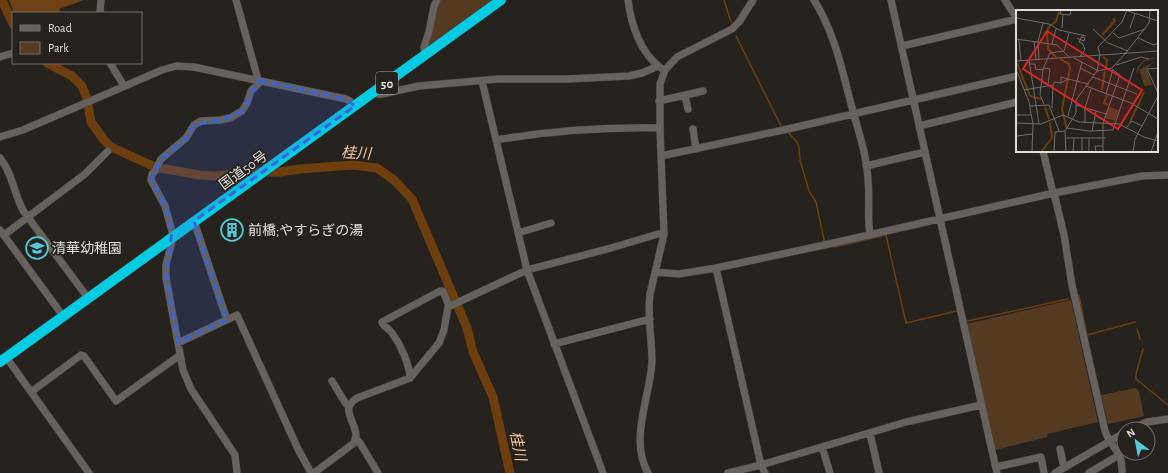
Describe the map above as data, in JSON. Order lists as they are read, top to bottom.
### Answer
{
  "streets": {
    "highway": ["50", "国道50号"]
  },
  "water": ["桂川"],
  "places": {
    "building": ["前橋;やすらぎの湯"],
    "school or university": ["清華幼稚園"]
  },
  "legend": ["Road", "Park"],
  "north": "top left"
}
